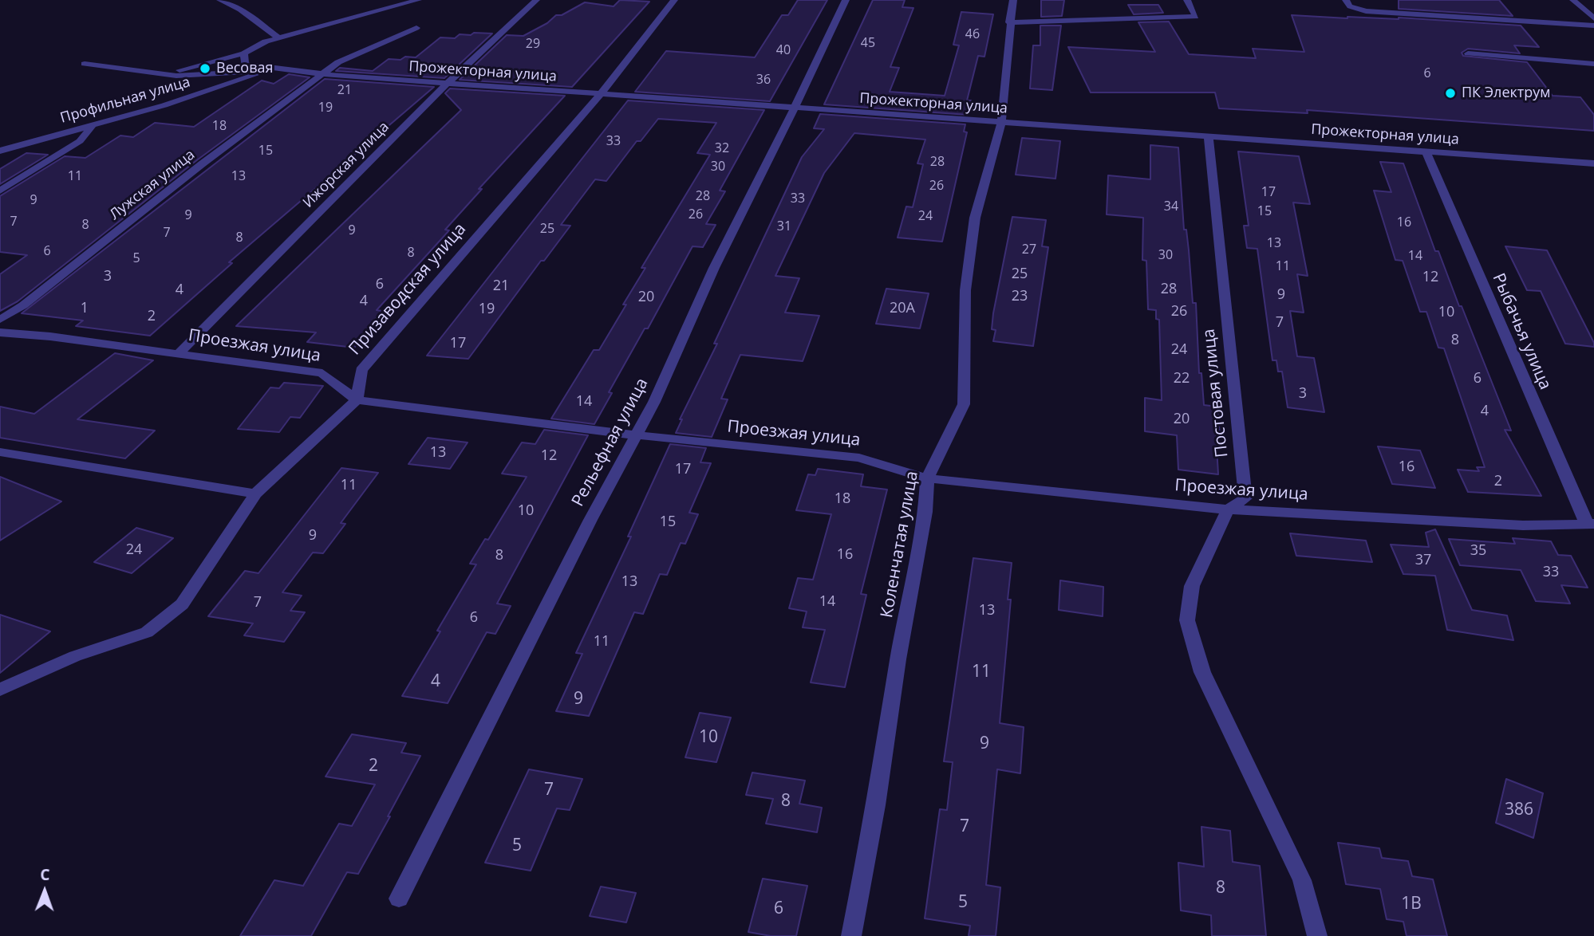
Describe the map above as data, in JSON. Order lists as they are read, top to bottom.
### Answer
{
  "streets": {
    "street": [
      "Прожекторная улица",
      "Профильная улица",
      "Ижорская улица",
      "Лужская улица",
      "Призаводская улица",
      "Рыбачья улица",
      "Проезжая улица",
      "Постовая улица",
      "Рельефная улица",
      "Коленчатая улица"
    ]
  },
  "crossings": [
    ["Прожекторная улица", "Профильная улица"],
    ["Прожекторная улица", "Ижорская улица"],
    ["Прожекторная улица", "Лужская улица"],
    ["Прожекторная улица", "Призаводская улица"],
    ["Прожекторная улица", "Рыбачья улица"],
    ["Прожекторная улица", "Постовая улица"],
    ["Прожекторная улица", "Рельефная улица"],
    ["Прожекторная улица", "Коленчатая улица"],
    ["Ижорская улица", "Проезжая улица"],
    ["Призаводская улица", "Проезжая улица"],
    ["Рыбачья улица", "Проезжая улица"],
    ["Проезжая улица", "Постовая улица"],
    ["Проезжая улица", "Рельефная улица"],
    ["Проезжая улица", "Коленчатая улица"]
  ],
  "places": ["Весовая", "ПК Электрум"],
  "house_numbers": [
    "46",
    "45",
    "29",
    "40",
    "6",
    "36",
    "21",
    "19",
    "18",
    "33",
    "32",
    "15",
    "28",
    "30",
    "11",
    "13",
    "26",
    "17",
    "28",
    "33",
    "9",
    "34",
    "15",
    "26",
    "9",
    "24",
    "7",
    "16",
    "8",
    "31",
    "25",
    "9",
    "7",
    "8",
    "13",
    "27",
    "6",
    "8",
    "30",
    "14",
    "5",
    "11",
    "25",
    "3",
    "12",
    "6",
    "21",
    "28",
    "4",
    "9",
    "23",
    "20",
    "4",
    "1",
    "20А",
    "19",
    "26",
    "10",
    "2",
    "7",
    "8",
    "17",
    "24",
    "22",
    "6",
    "3",
    "14",
    "4",
    "20",
    "13",
    "12",
    "16",
    "17",
    "2",
    "11",
    "18",
    "10",
    "15",
    "9",
    "24",
    "35",
    "16",
    "8",
    "37",
    "33",
    "13",
    "14",
    "7",
    "13",
    "6",
    "11",
    "11",
    "4",
    "9",
    "10",
    "9",
    "2",
    "7",
    "8",
    "386",
    "7",
    "5",
    "8",
    "5",
    "1В",
    "6"
  ],
  "north": "top"
}
